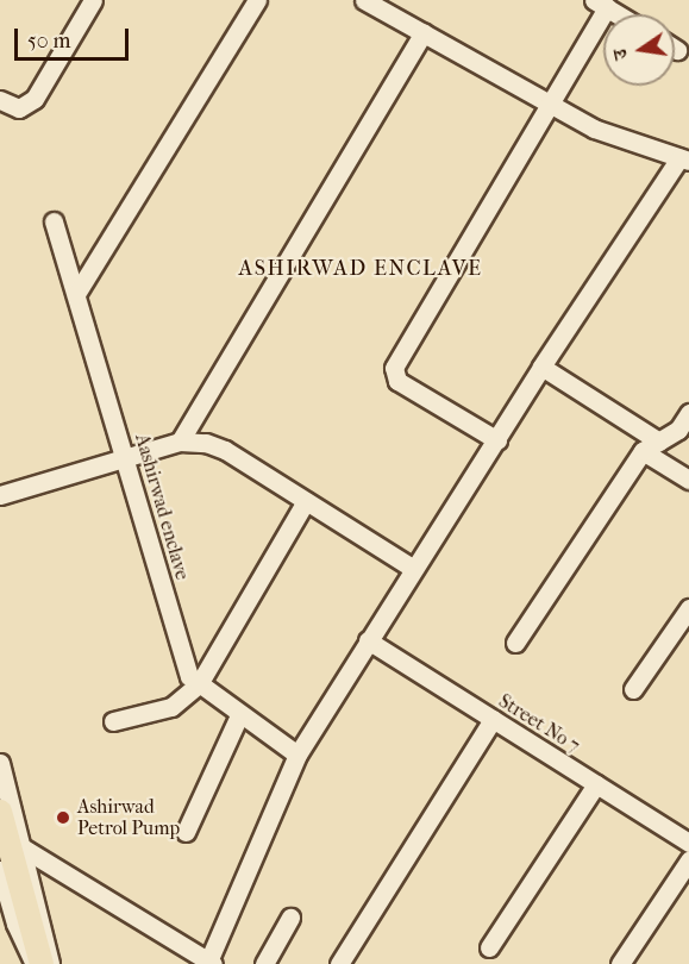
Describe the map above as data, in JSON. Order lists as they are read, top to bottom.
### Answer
{
  "streets": {
    "street": ["Aashirwad enclave", "Street No 7"]
  },
  "districts": ["ASHIRWAD ENCLAVE"],
  "places": ["Ashirwad Petrol Pump"],
  "scale_bar": "50 m",
  "north": "left"
}
